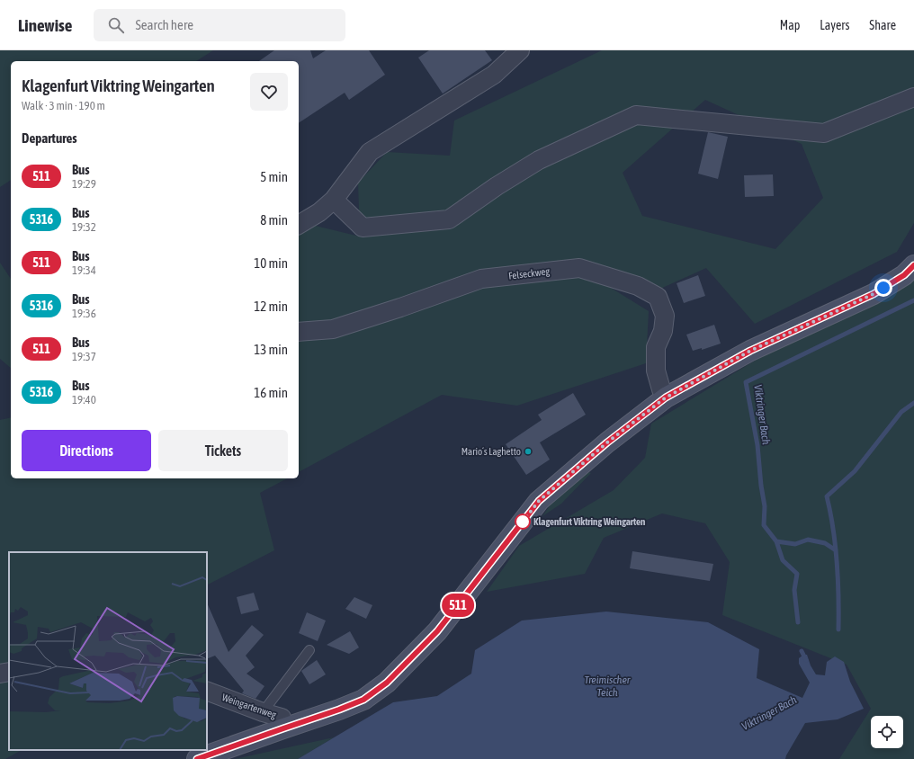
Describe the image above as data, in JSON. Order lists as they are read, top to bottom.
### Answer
{
  "streets": {
    "street": ["Felseckweg", "Weingartenweg"]
  },
  "water": ["Viktringer Bach", "Treimischer Teich"],
  "places": ["Mario´s Laghetto", "Klagenfurt Viktring Weingarten"],
  "lines": ["bus line 511"],
  "page": {
    "header": "Linewise",
    "search": "Search here",
    "nav": ["Map", "Layers", "Share"],
    "on_map": "511",
    "heading": [
      ["Klagenfurt Viktring Weingarten", "Walk · 3 min · 190 m"],
      "Departures"
    ],
    "list": [
      {
        "mark": "511",
        "name": "Bus",
        "note": "19:29",
        "value": "5 min"
      },
      {
        "mark": "5316",
        "name": "Bus",
        "note": "19:32",
        "value": "8 min"
      },
      {
        "mark": "511",
        "name": "Bus",
        "note": "19:34",
        "value": "10 min"
      },
      {
        "mark": "5316",
        "name": "Bus",
        "note": "19:36",
        "value": "12 min"
      },
      {
        "mark": "511",
        "name": "Bus",
        "note": "19:37",
        "value": "13 min"
      },
      {
        "mark": "5316",
        "name": "Bus",
        "note": "19:40",
        "value": "16 min"
      }
    ],
    "buttons": ["Directions", "Tickets"]
  }
}
